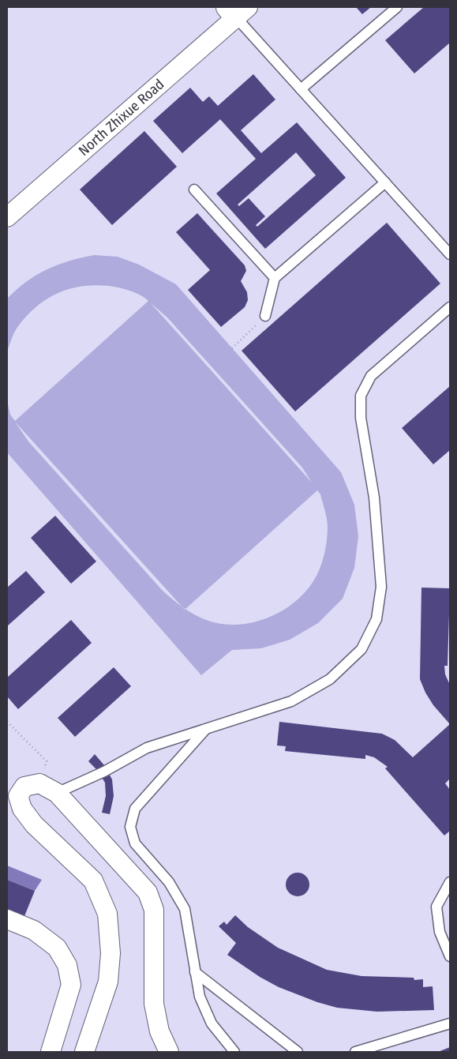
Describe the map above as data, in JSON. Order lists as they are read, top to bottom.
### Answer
{
  "streets": {
    "street": ["North Zhixue Road"]
  }
}
